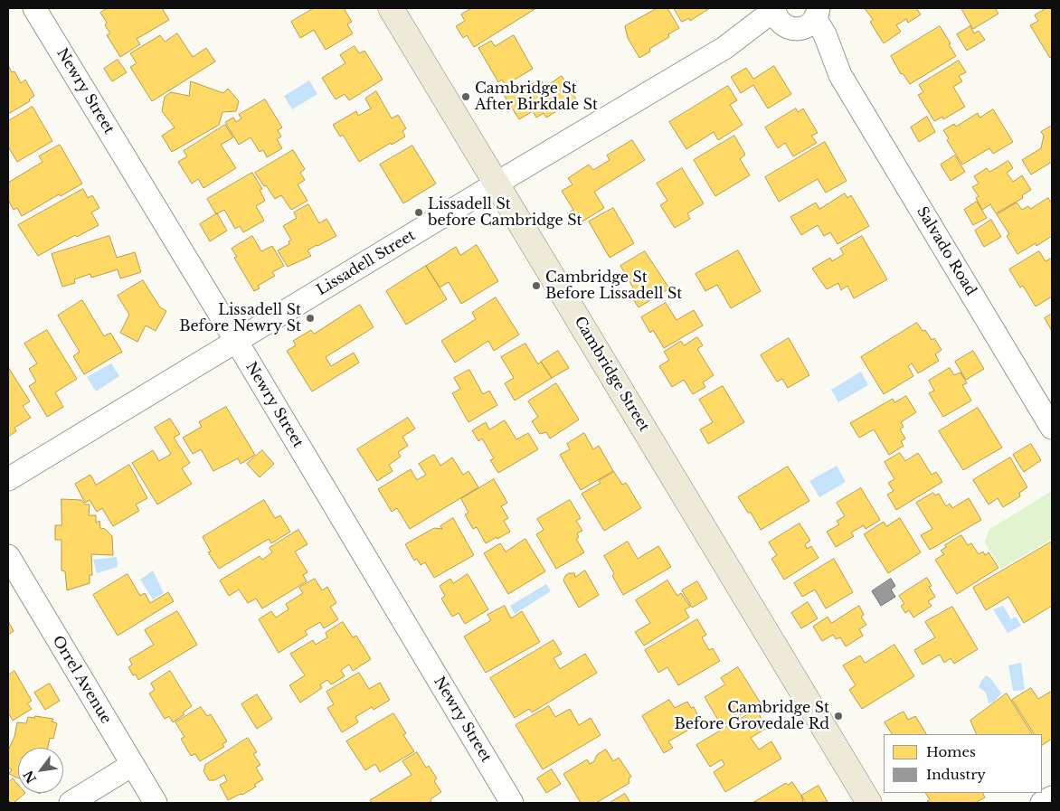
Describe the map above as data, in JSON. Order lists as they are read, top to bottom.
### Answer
{
  "streets": {
    "main road": ["Cambridge Street"],
    "street": [
      "Newry Street",
      "Salvado Road",
      "Lissadell Street",
      "Orrel Avenue"
    ]
  },
  "crossings": [
    ["Newry Street", "Lissadell Street"],
    ["Salvado Road", "Lissadell Street"],
    ["Lissadell Street", "Cambridge Street"]
  ],
  "places": [
    "Cambridge St After Birkdale St",
    "Lissadell St before Cambridge St",
    "Cambridge St Before Lissadell St",
    "Lissadell St Before Newry St",
    "Cambridge St Before Grovedale Rd"
  ],
  "legend": ["Homes", "Industry"],
  "north": "bottom left"
}
